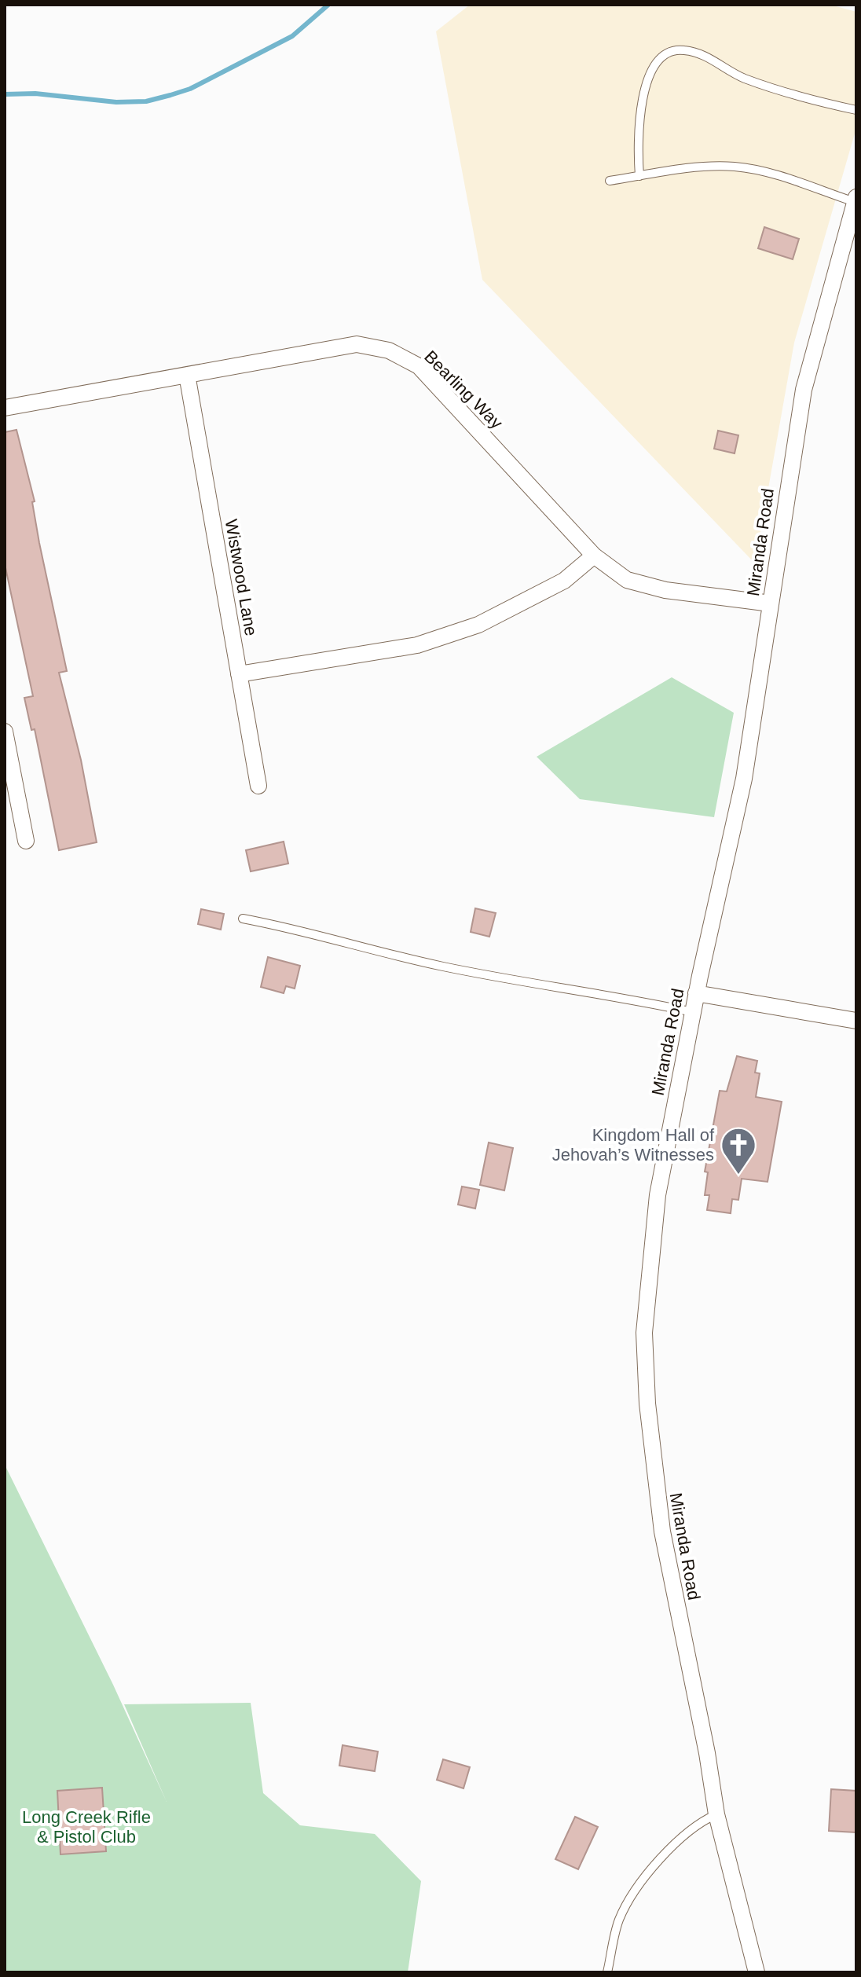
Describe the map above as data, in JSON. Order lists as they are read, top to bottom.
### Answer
{
  "streets": {
    "street": ["Bearling Way", "Miranda Road", "Wistwood Lane"]
  },
  "crossings": [
    ["Bearling Way", "Miranda Road"],
    ["Bearling Way", "Wistwood Lane"]
  ],
  "parks": ["Long Creek Rifle & Pistol Club"],
  "places": {
    "church": ["Kingdom Hall of Jehovah’s Witnesses"]
  }
}
